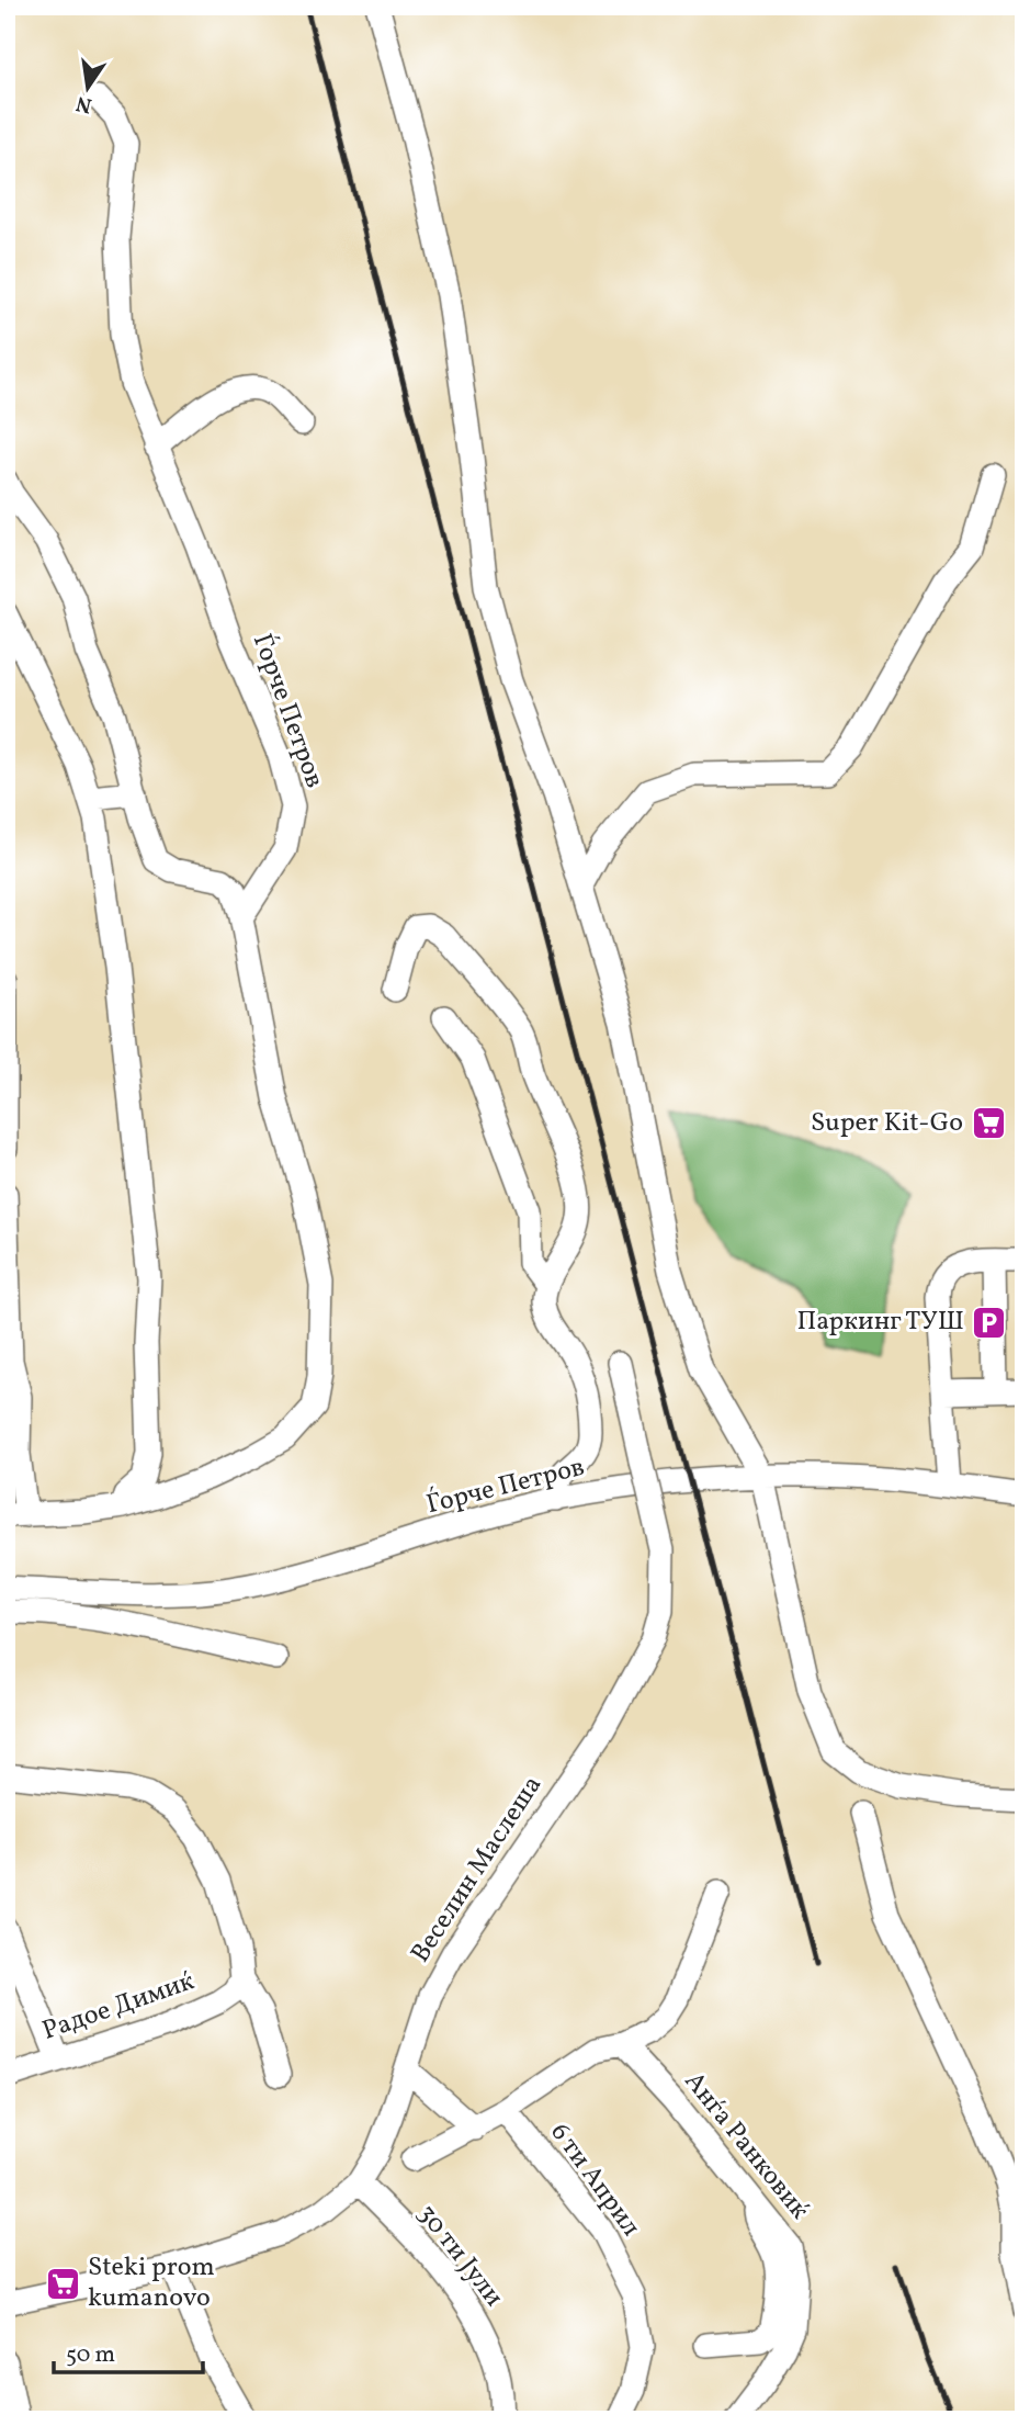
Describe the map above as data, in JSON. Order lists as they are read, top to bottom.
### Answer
{
  "streets": {
    "street": [
      "Ѓорче Петров",
      "Веселин Маслеша",
      "Радое Димиќ",
      "Анѓа Ранковиќ",
      "6 ти Април",
      "30 ти Јули"
    ]
  },
  "crossings": [
    ["Веселин Маслеша", "30 ти Јули"]
  ],
  "places": {
    "supermarket": ["Super Kit-Go", "Steki prom kumanovo"],
    "parking": ["Паркинг ТУШ"]
  },
  "scale_bar": "50 m",
  "north": "bottom"
}
